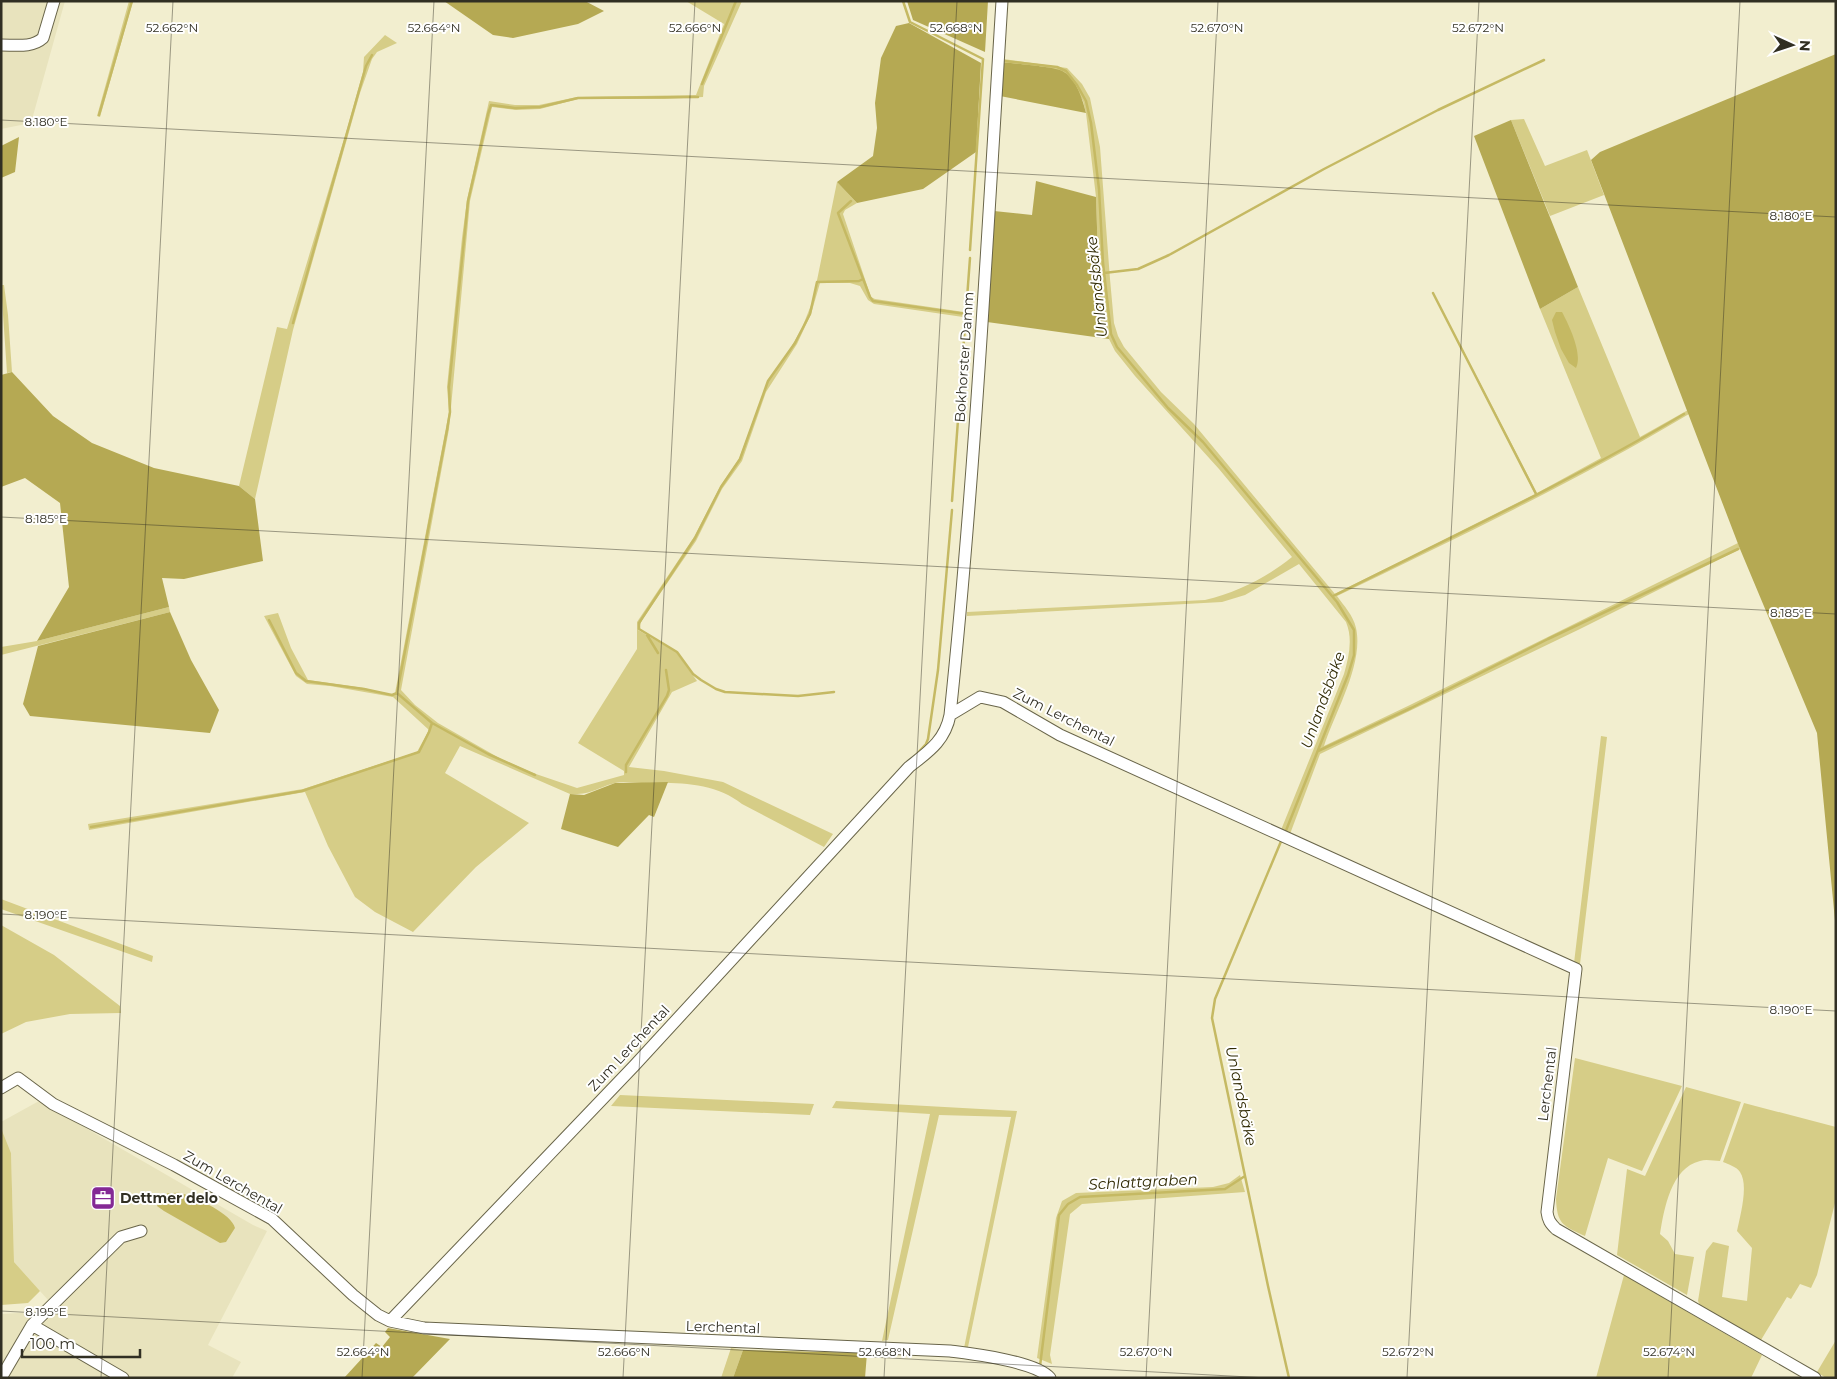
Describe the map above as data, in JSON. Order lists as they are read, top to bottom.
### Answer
{
  "streets": {
    "street": ["Bokhorster Damm", "Zum Lerchental", "Lerchental"]
  },
  "crossings": [
    ["Bokhorster Damm", "Zum Lerchental"],
    ["Zum Lerchental", "Lerchental"]
  ],
  "water": ["Unlandsbäke", "Schlattgraben"],
  "places": {
    "office": ["Dettmer delo"]
  },
  "scale_bar": "100 m",
  "north": "right",
  "coordinates": [
    "52.662°N",
    "52.664°N",
    "52.666°N",
    "52.668°N",
    "52.670°N",
    "52.672°N",
    "8.180°E",
    "8.185°E",
    "8.190°E",
    "8.195°E",
    "52.674°N"
  ]
}
